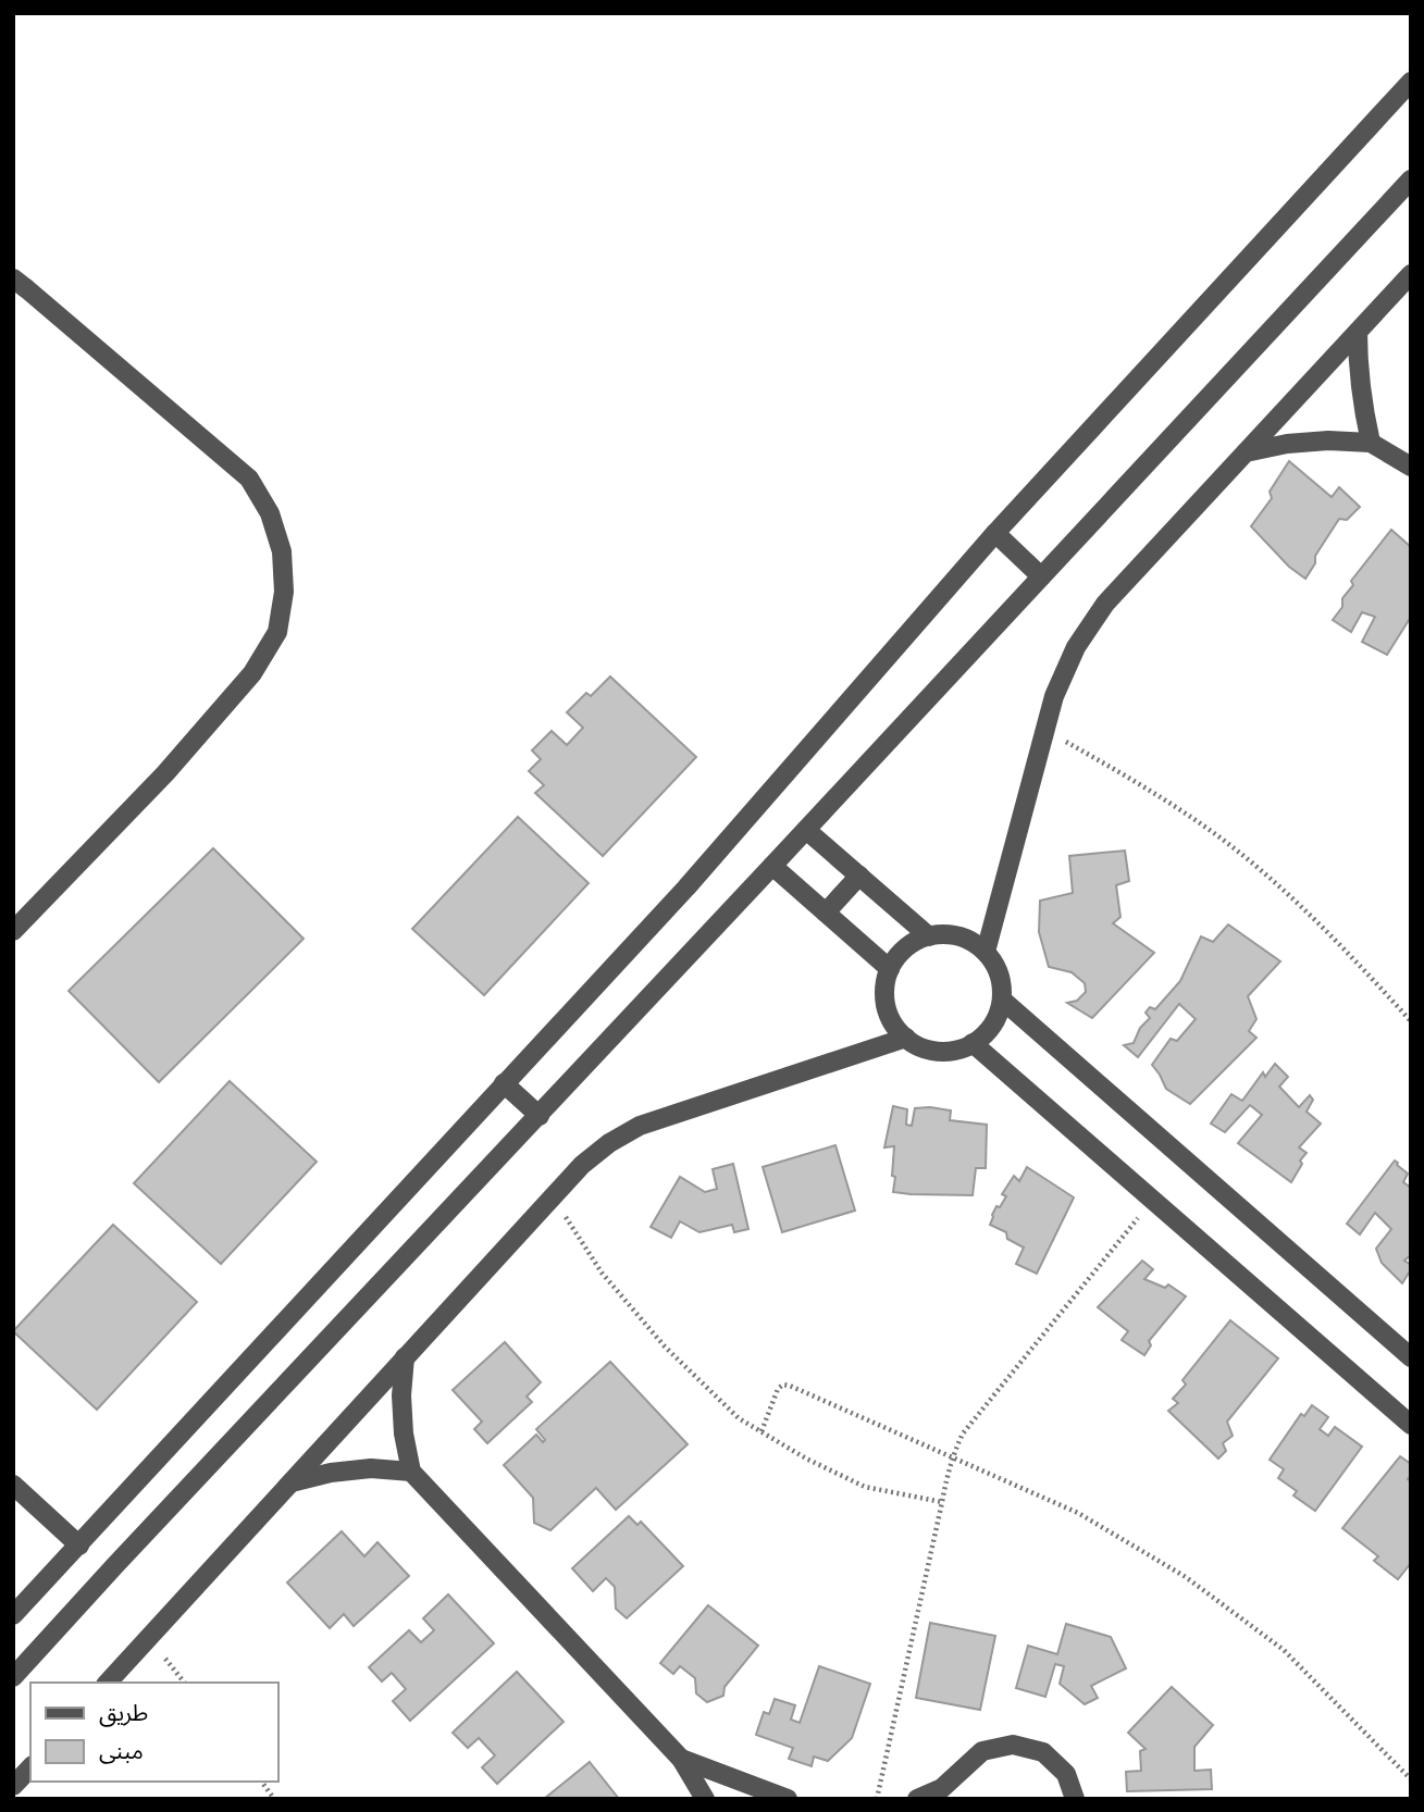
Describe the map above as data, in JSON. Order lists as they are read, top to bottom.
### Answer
{
  "legend": ["طريق", "مبنى"]
}
